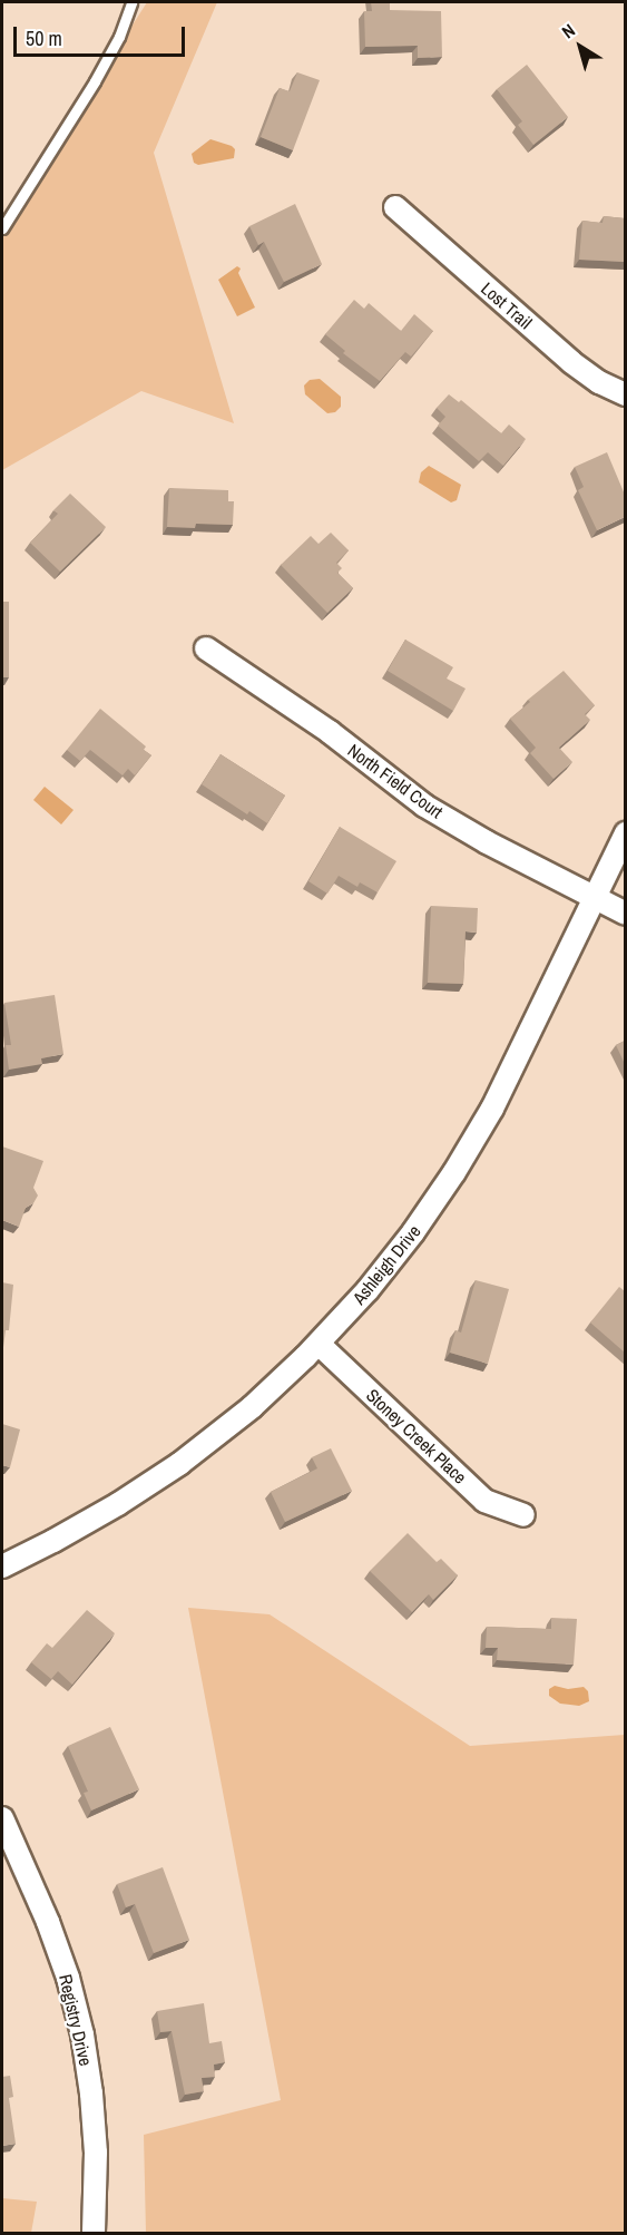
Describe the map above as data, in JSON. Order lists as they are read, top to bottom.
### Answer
{
  "streets": {
    "street": [
      "Lost Trail",
      "North Field Court",
      "Ashleigh Drive",
      "Stoney Creek Place",
      "Registry Drive"
    ]
  },
  "crossings": [
    ["North Field Court", "Ashleigh Drive"],
    ["Ashleigh Drive", "Stoney Creek Place"]
  ],
  "scale_bar": "50 m",
  "north": "top left"
}
